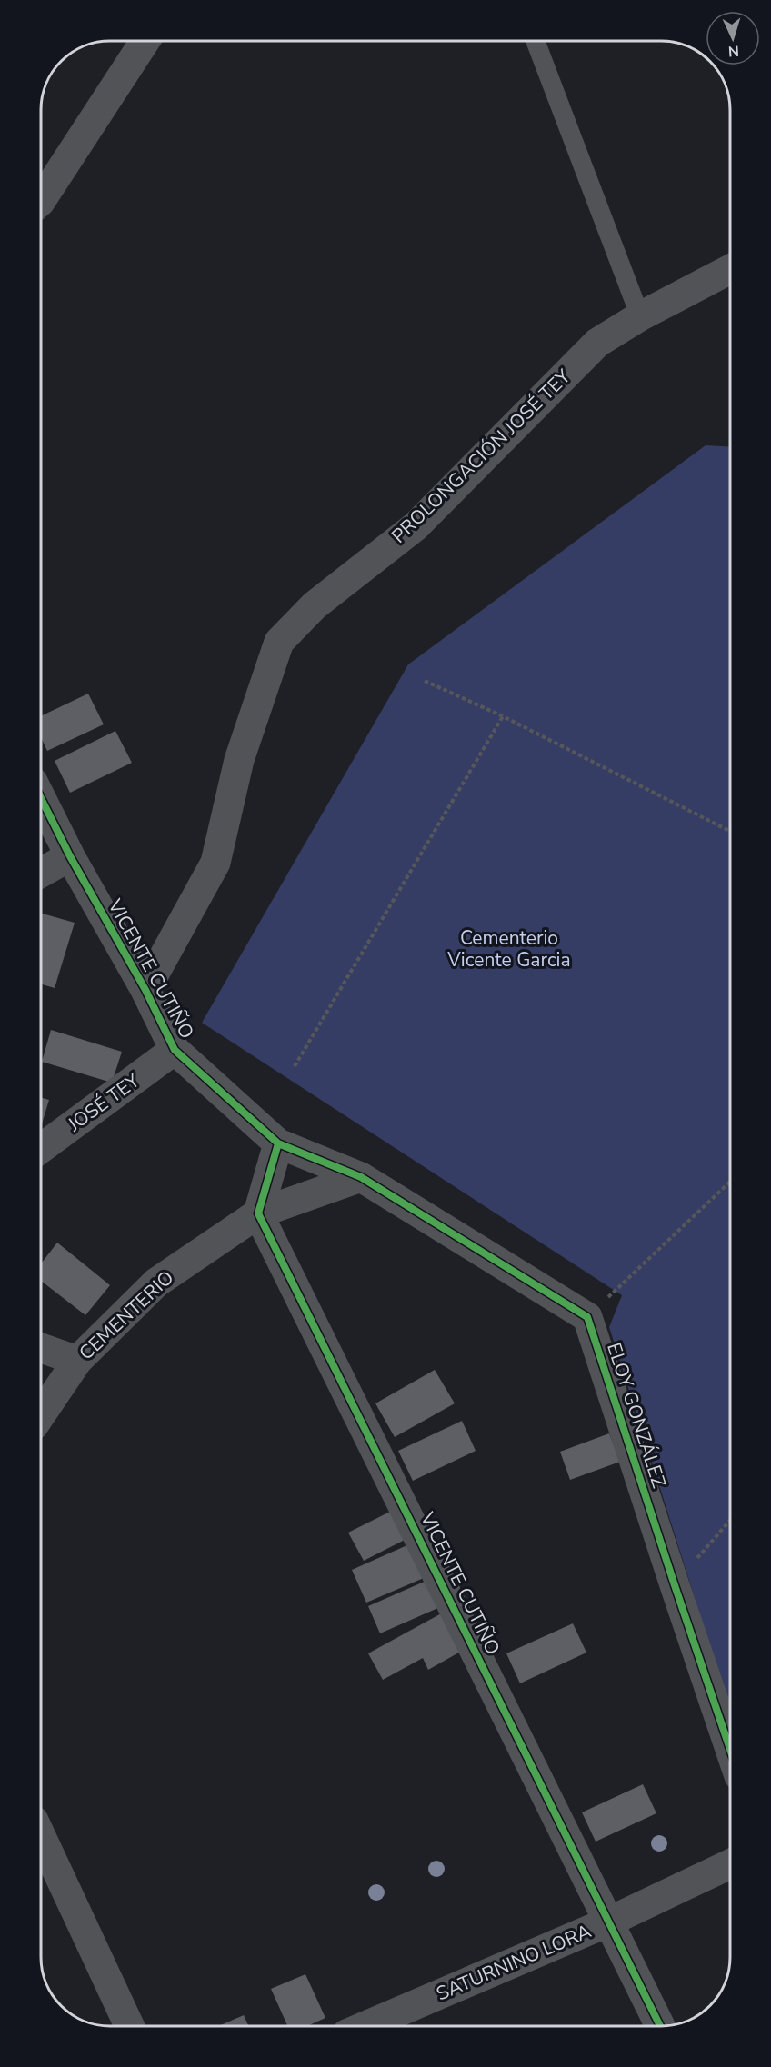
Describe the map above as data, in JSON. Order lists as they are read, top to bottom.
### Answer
{
  "streets": {
    "street": [
      "PROLONGACIÓN JOSÉ TEY",
      "VICENTE CUTIÑO",
      "JOSÉ TEY",
      "CEMENTERIO",
      "ELOY GONZÁLEZ",
      "SATURNINO LORA"
    ]
  },
  "crossings": [
    ["PROLONGACIÓN JOSÉ TEY", "VICENTE CUTIÑO"],
    ["VICENTE CUTIÑO", "JOSÉ TEY"],
    ["VICENTE CUTIÑO", "CEMENTERIO"],
    ["VICENTE CUTIÑO", "SATURNINO LORA"]
  ],
  "parks": ["Cementerio Vicente Garcia"],
  "north": "bottom"
}
